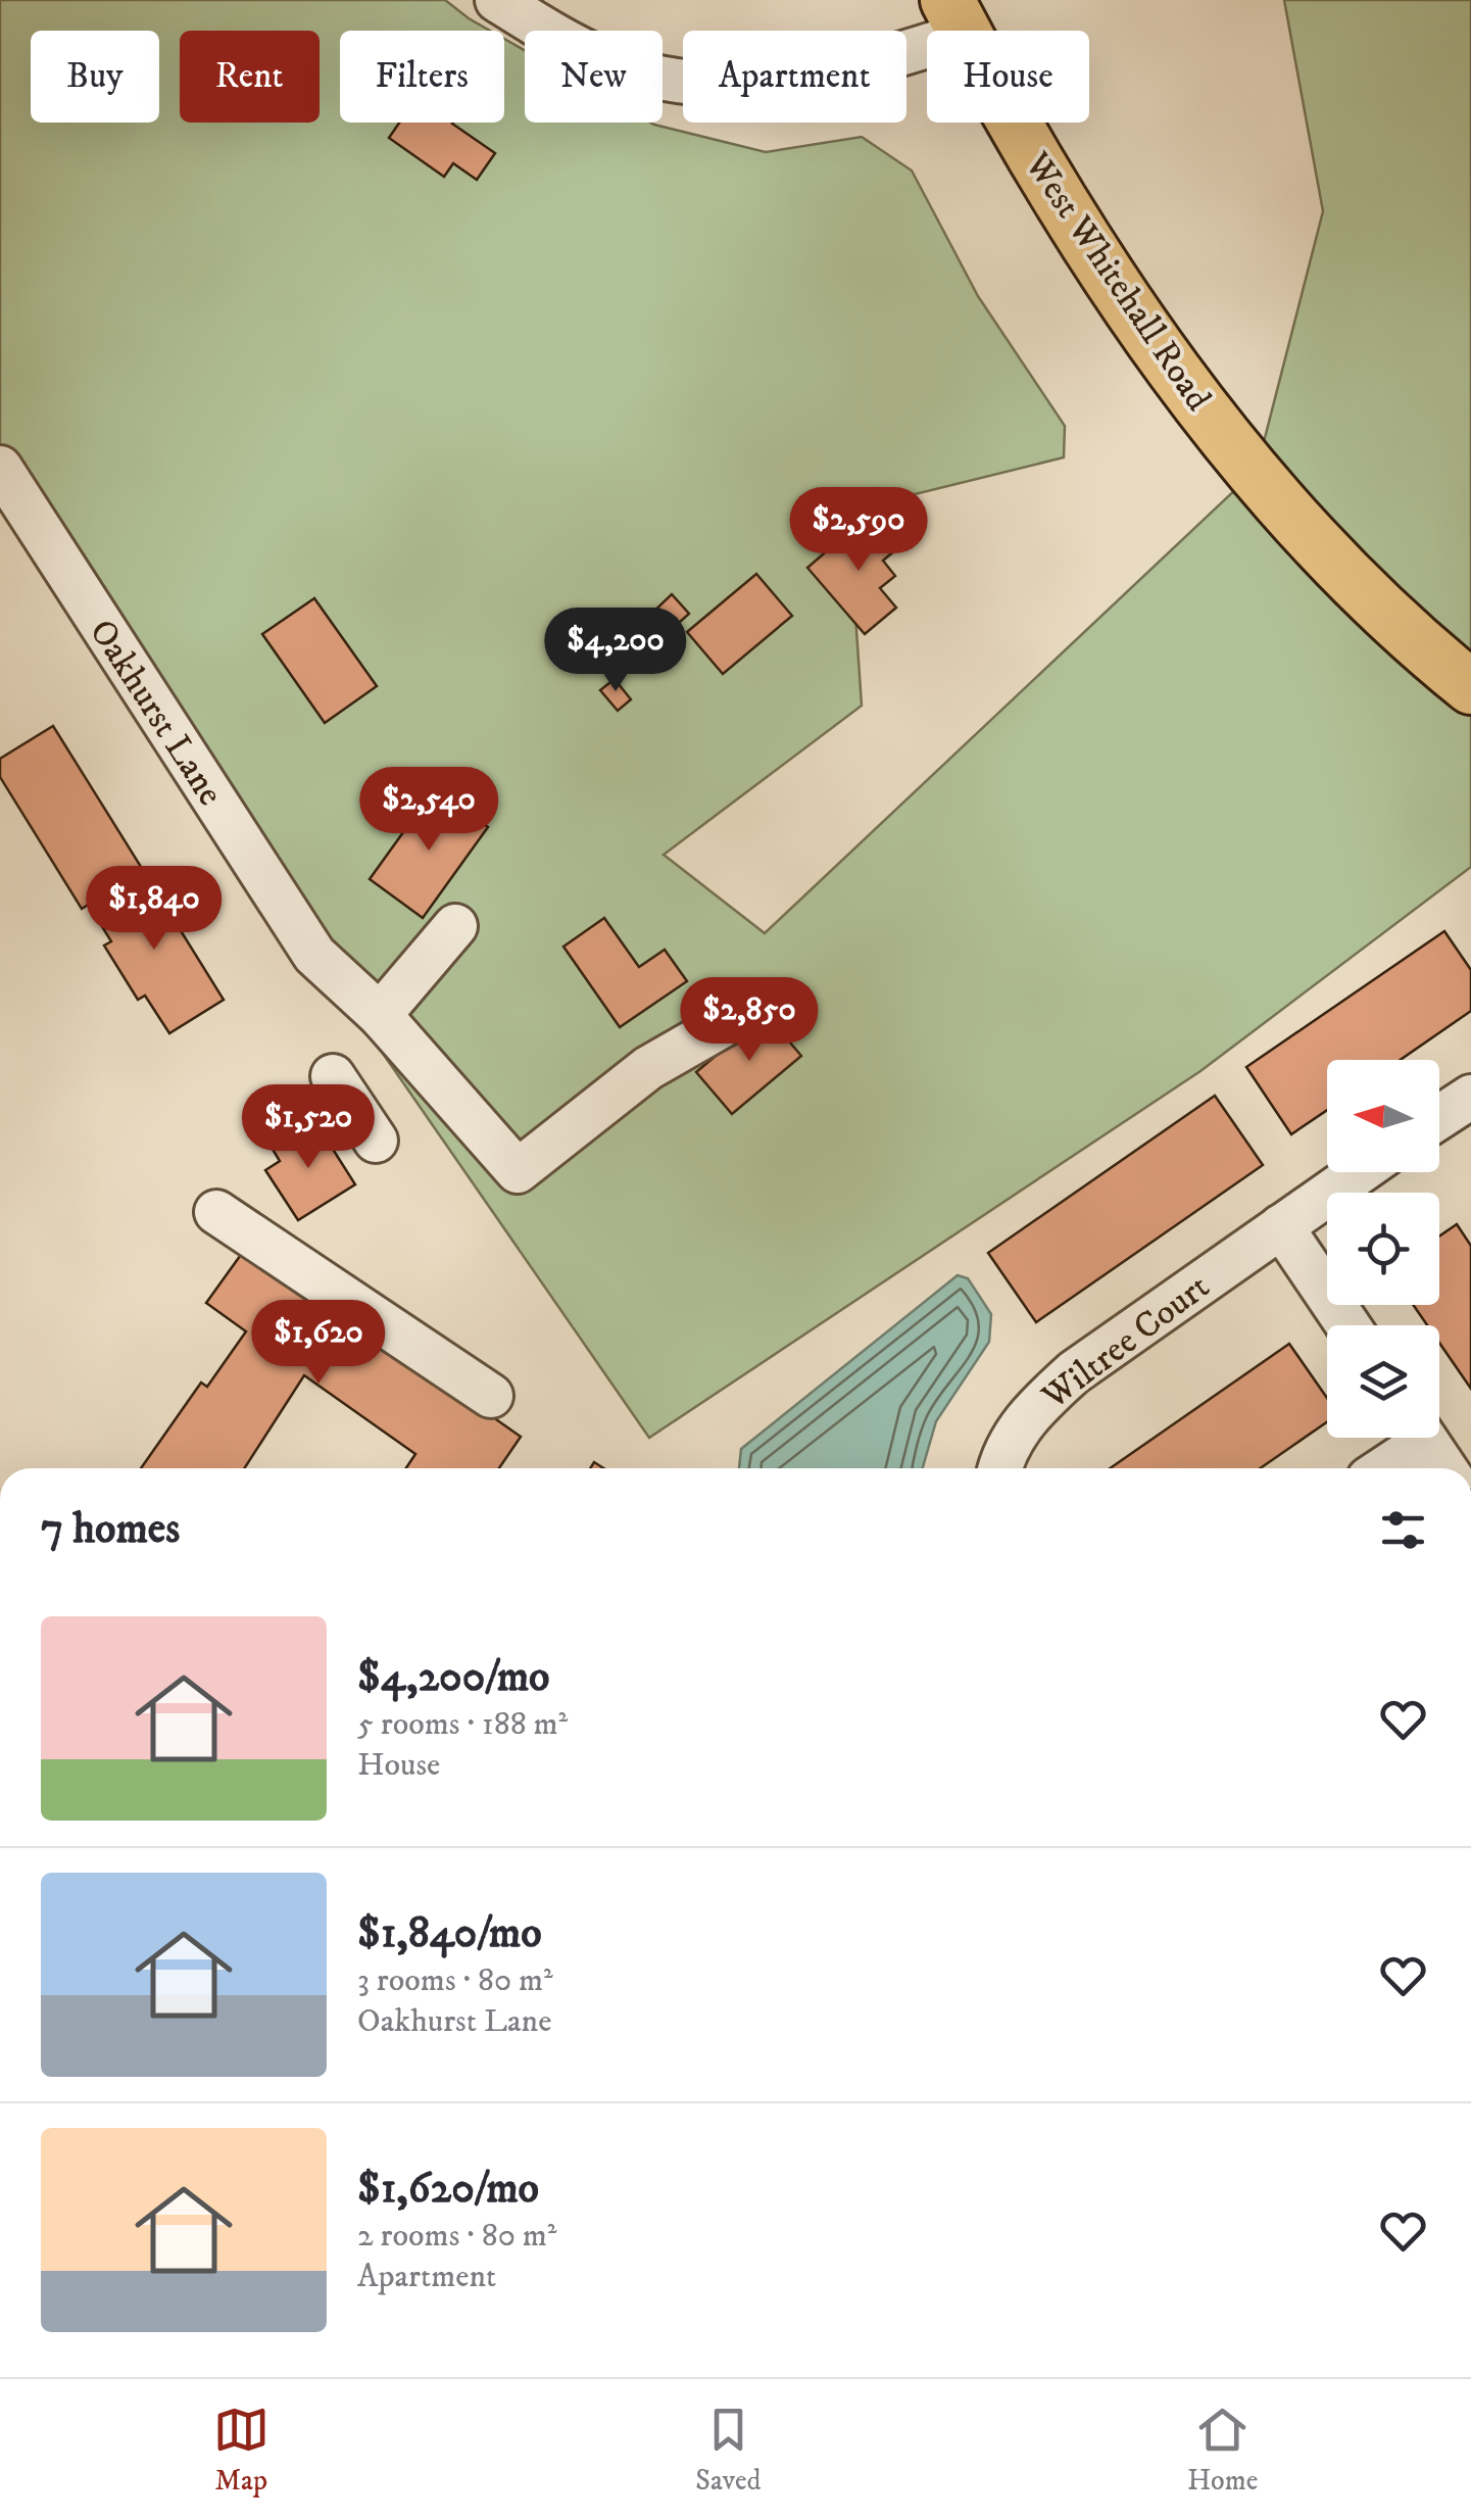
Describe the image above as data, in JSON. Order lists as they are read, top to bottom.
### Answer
{
  "streets": {
    "main road": ["West Whitehall Road"],
    "street": ["Oakhurst Lane", "Wiltree Court"]
  },
  "north": "left",
  "page": {
    "chip": [
      "Buy",
      "Rent",
      "Filters",
      "New",
      "Apartment",
      "House"
    ],
    "price": [
      "$2,590",
      "$4,200",
      "$2,540",
      "$1,840",
      "$2,850",
      "$1,520",
      "$1,620"
    ],
    "heading": "7 homes",
    "list": [
      {
        "name": "$4,200/mo",
        "note": "5 rooms · 188 m² · House"
      },
      {
        "name": "$1,840/mo",
        "note": "3 rooms · 80 m² · Oakhurst Lane"
      },
      {
        "name": "$1,620/mo",
        "note": "2 rooms · 80 m² · Apartment"
      }
    ],
    "tabs": ["Map", "Saved", "Home"]
  }
}
